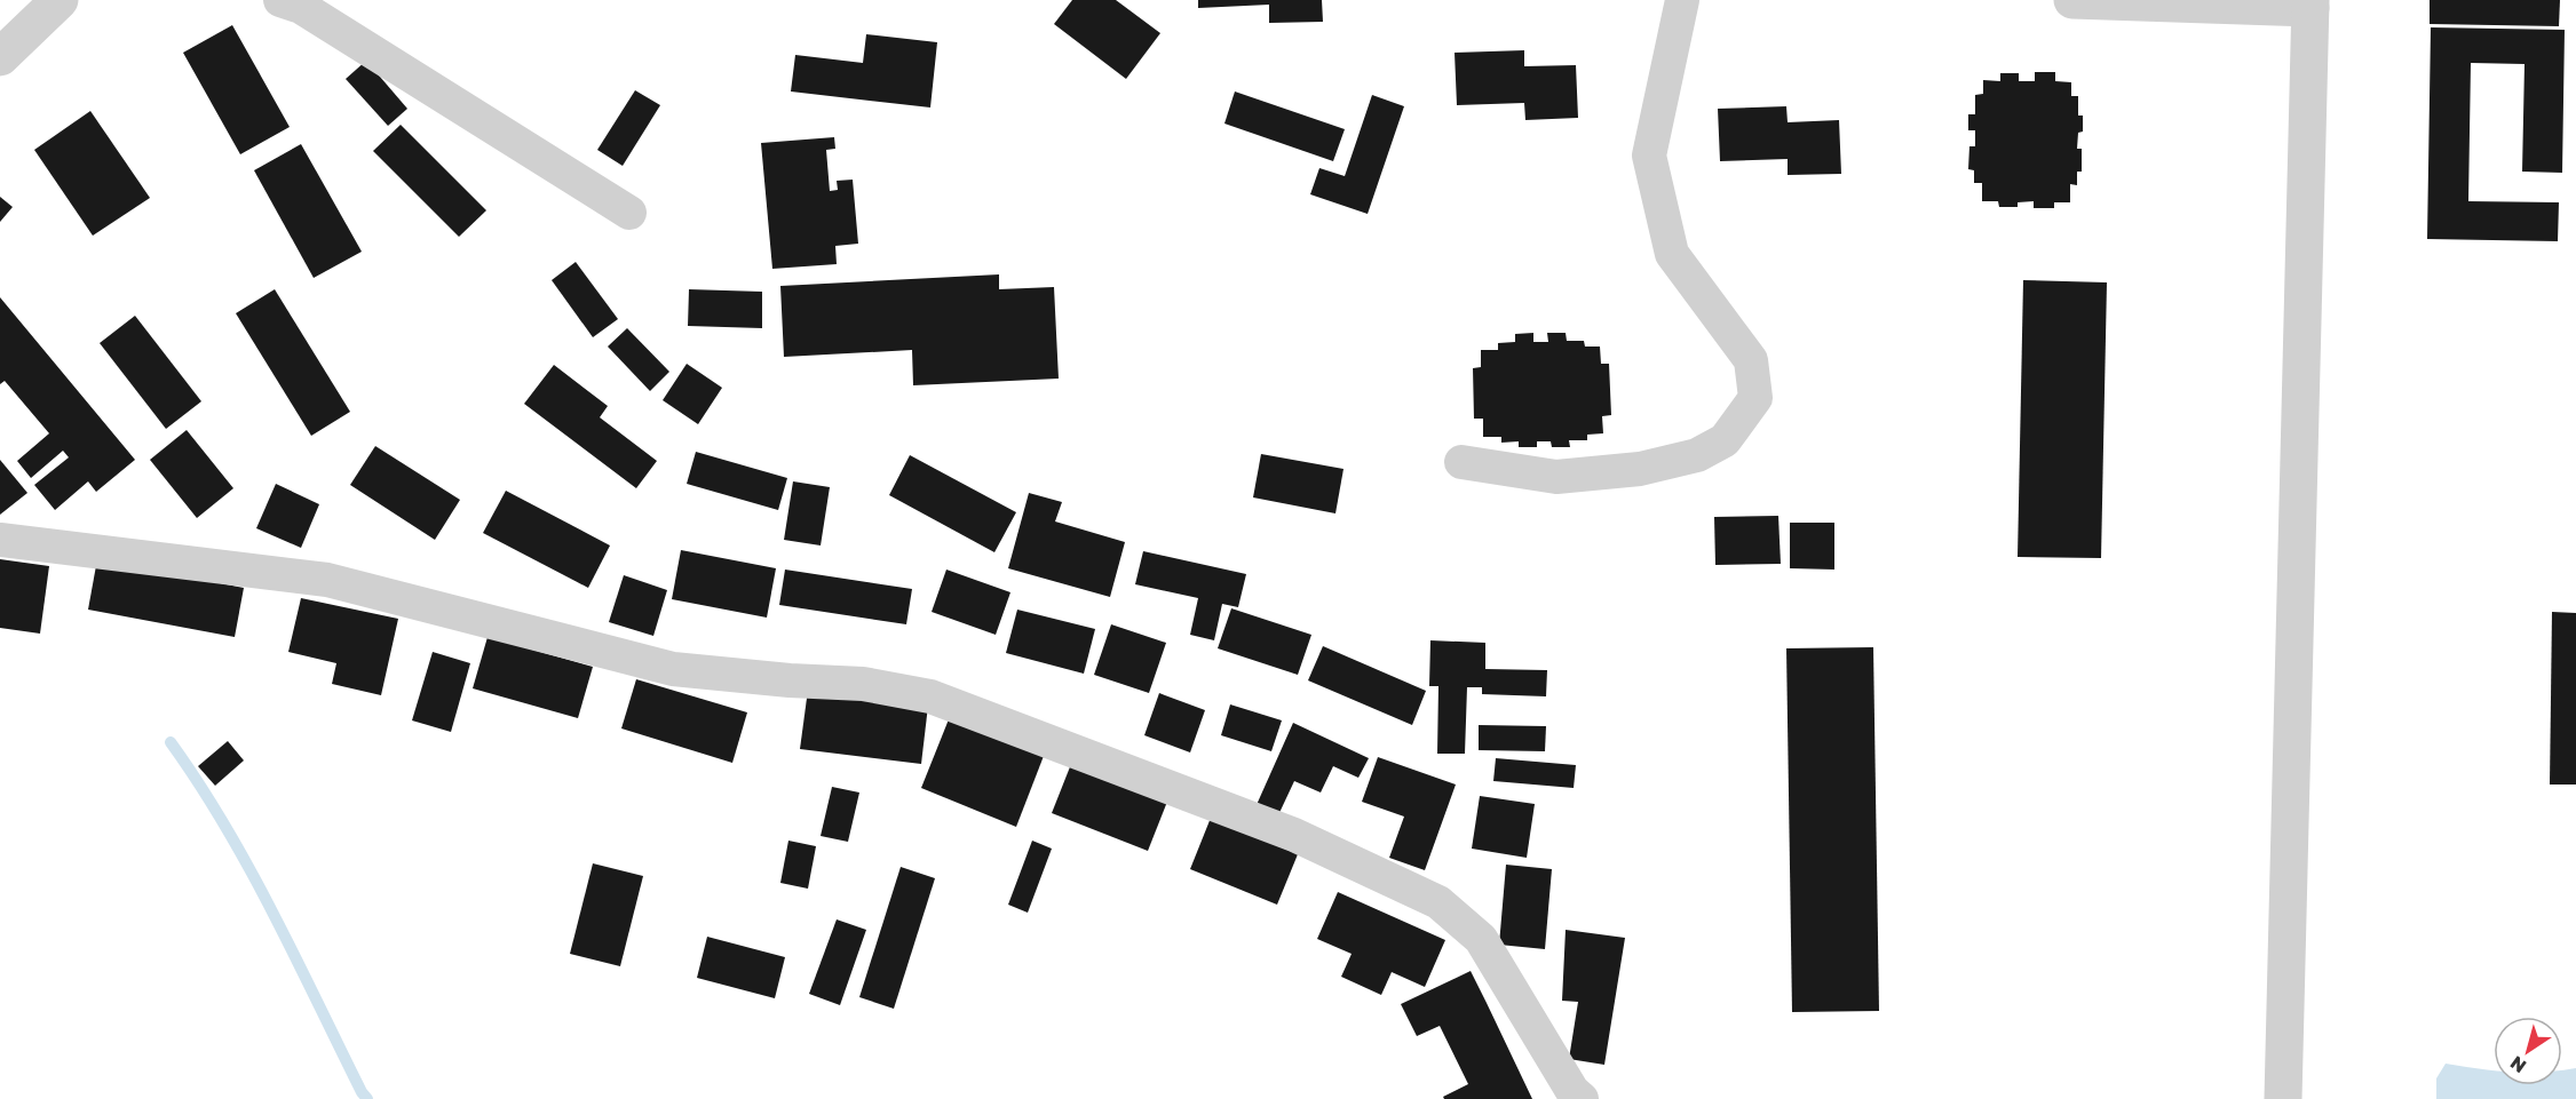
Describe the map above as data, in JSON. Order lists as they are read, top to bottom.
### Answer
{
  "north": "bottom left"
}
